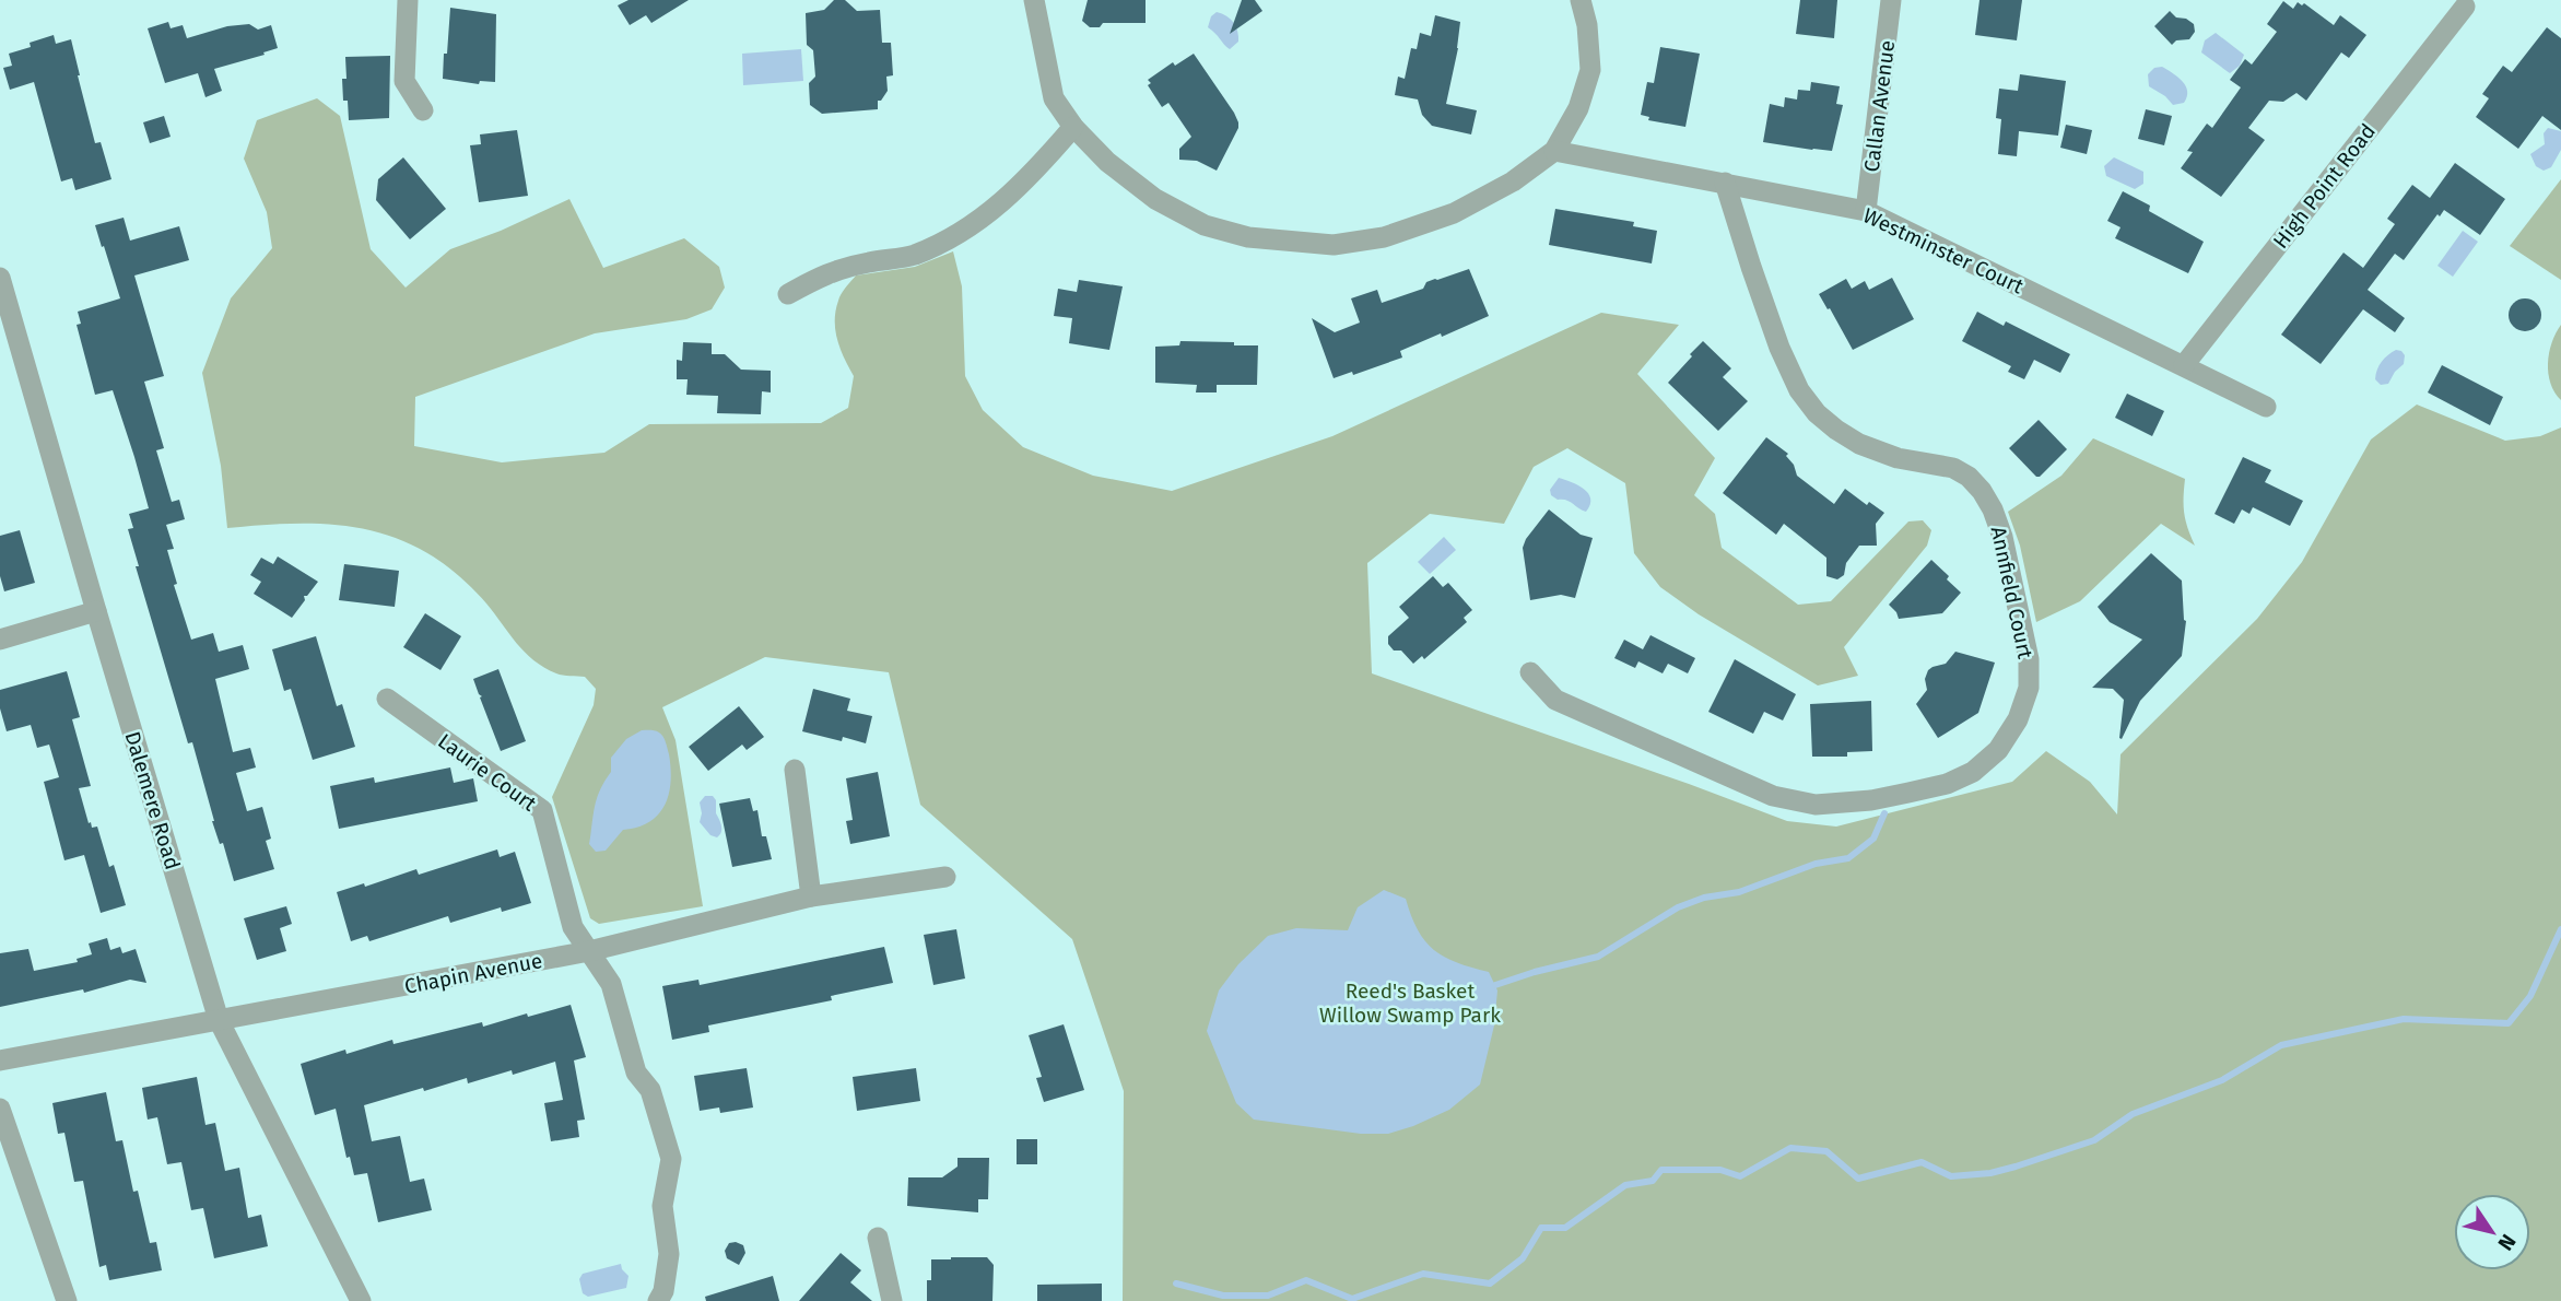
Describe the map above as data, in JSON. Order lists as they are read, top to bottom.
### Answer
{
  "streets": {
    "street": [
      "Callan Avenue",
      "High Point Road",
      "Westminster Court",
      "Annfield Court",
      "Laurie Court",
      "Dalemere Road",
      "Chapin Avenue"
    ]
  },
  "crossings": [
    ["Callan Avenue", "Westminster Court"],
    ["High Point Road", "Westminster Court"],
    ["Westminster Court", "Annfield Court"],
    ["Laurie Court", "Chapin Avenue"],
    ["Dalemere Road", "Chapin Avenue"]
  ],
  "parks": ["Reed's Basket Willow Swamp Park"],
  "north": "bottom right"
}
